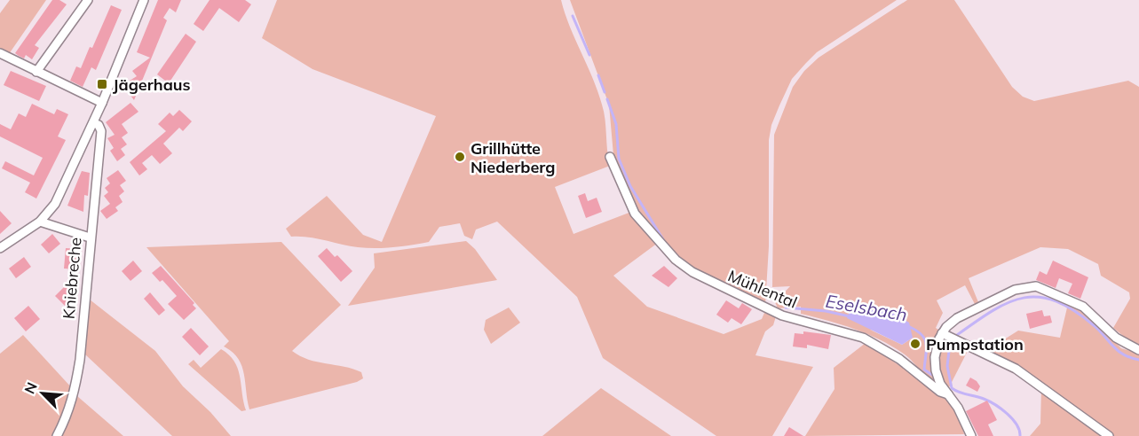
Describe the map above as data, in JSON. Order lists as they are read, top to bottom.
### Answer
{
  "streets": {
    "street": ["Kniebreche", "Mühlental"]
  },
  "water": ["Eselsbach"],
  "places": {
    "transit": ["Jägerhaus"],
    "other": ["Grillhütte Niederberg", "Pumpstation"]
  },
  "north": "top left"
}
